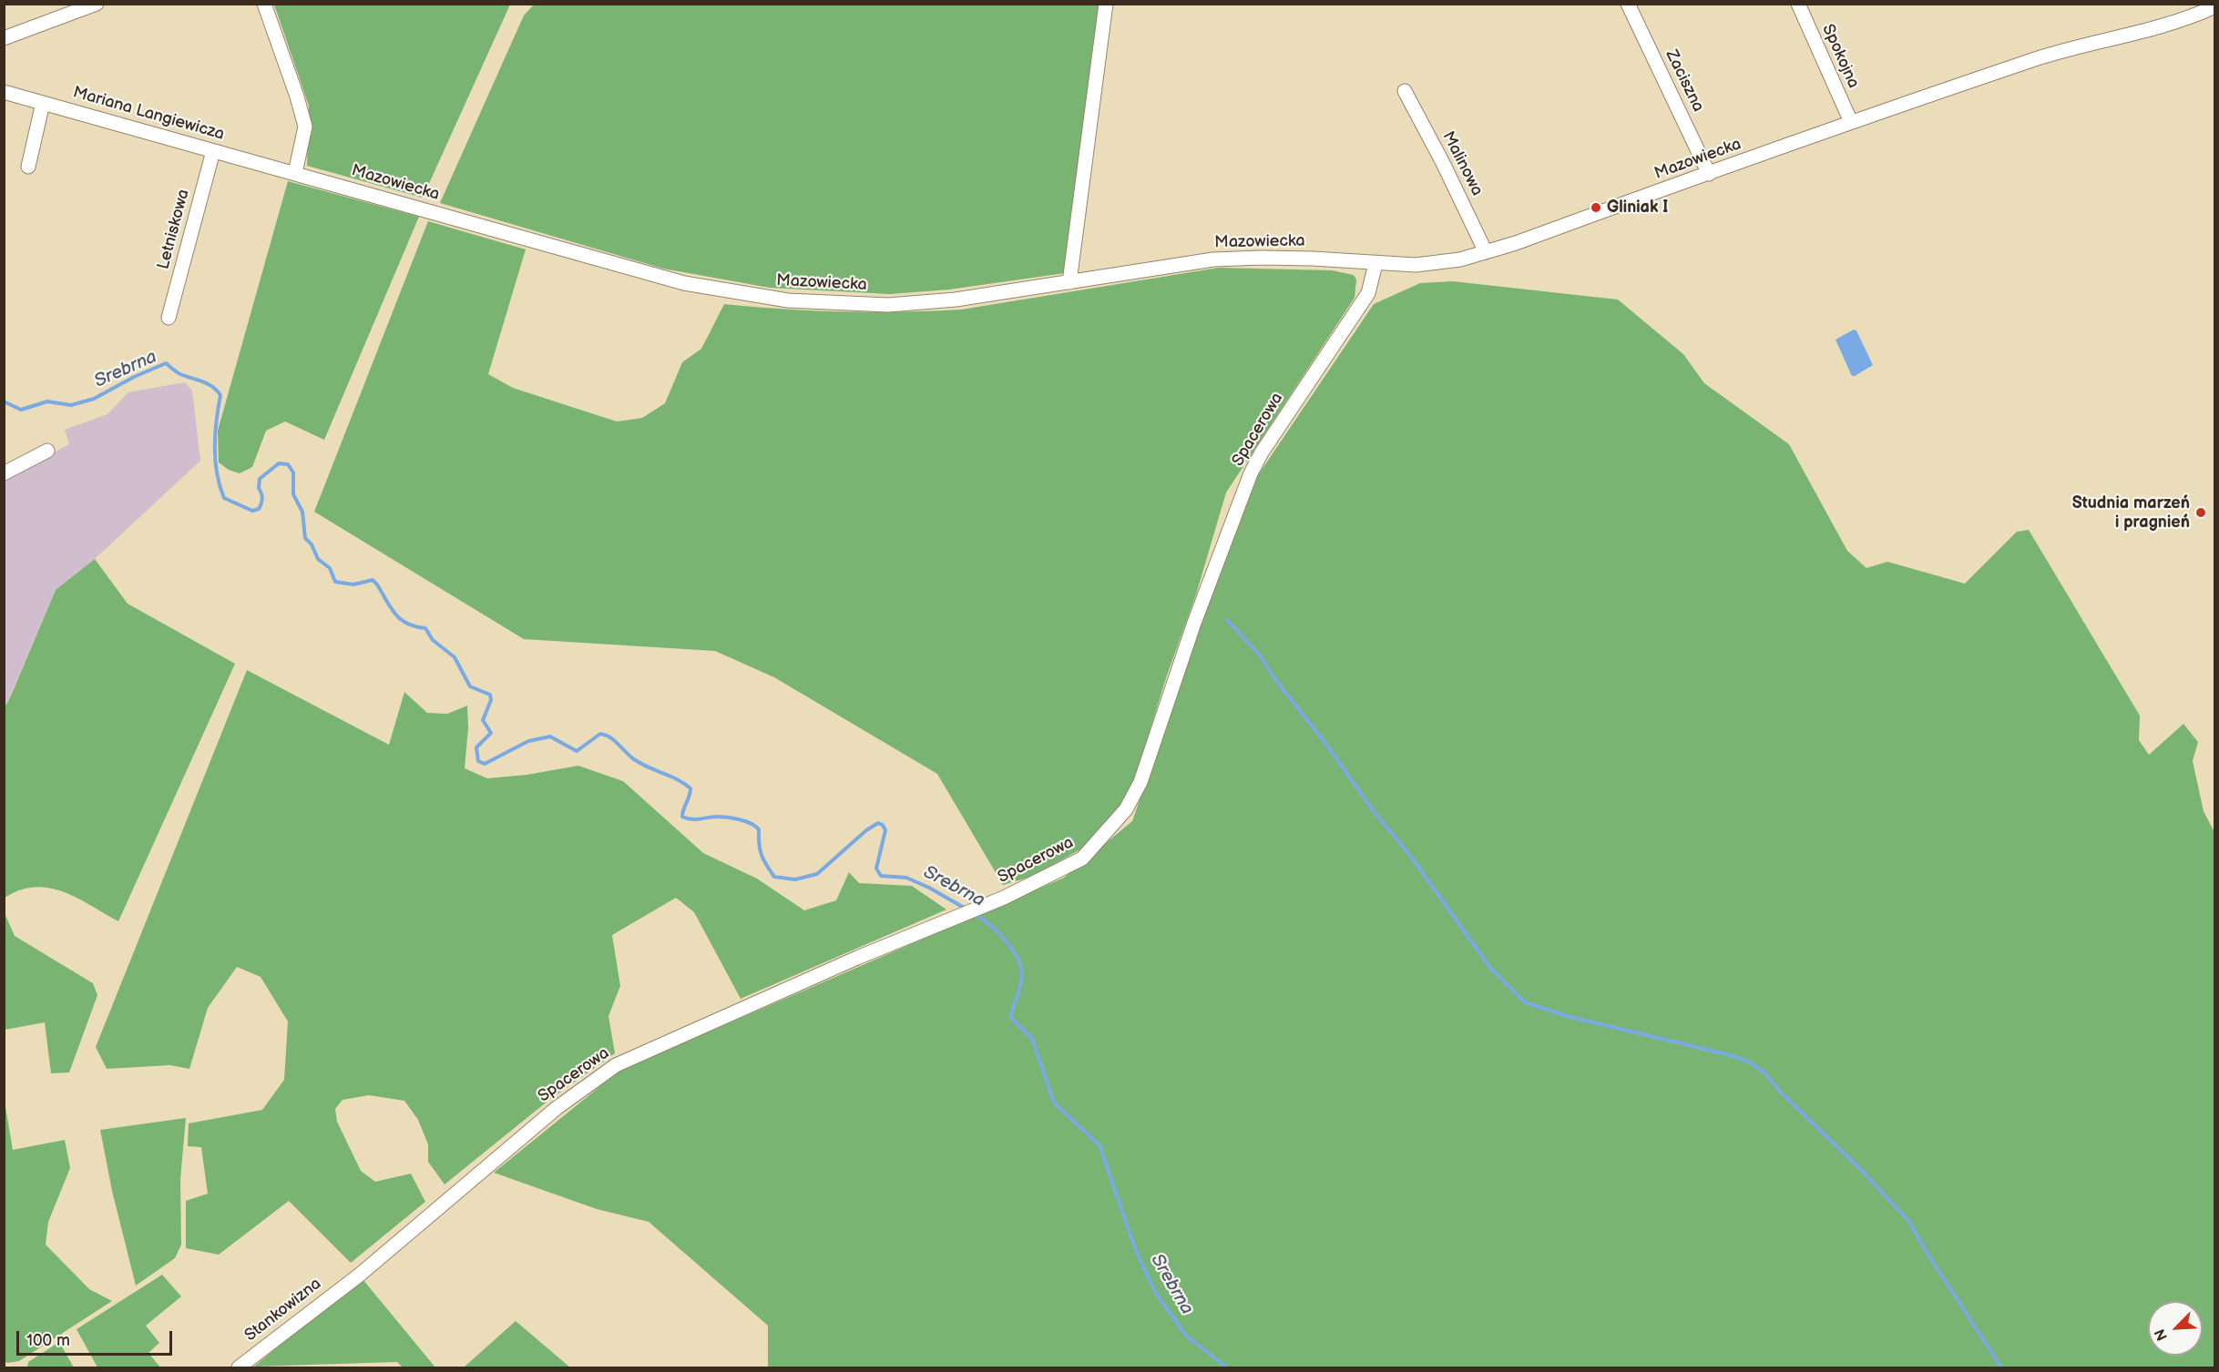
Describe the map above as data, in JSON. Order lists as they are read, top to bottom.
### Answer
{
  "streets": {
    "street": [
      "Spokojna",
      "Zaciszna",
      "Mariana Langiewicza",
      "Mazowiecka",
      "Malinowa",
      "Letniskowa",
      "Spacerowa",
      "Stankowizna"
    ]
  },
  "crossings": [
    ["Spokojna", "Mazowiecka"],
    ["Zaciszna", "Mazowiecka"],
    ["Mariana Langiewicza", "Mazowiecka"],
    ["Mariana Langiewicza", "Letniskowa"],
    ["Mazowiecka", "Malinowa"],
    ["Mazowiecka", "Spacerowa"],
    ["Spacerowa", "Stankowizna"]
  ],
  "water": ["Srebrna"],
  "places": ["Gliniak I", "Studnia marzeń i pragnień"],
  "scale_bar": "100 m",
  "north": "bottom left"
}
